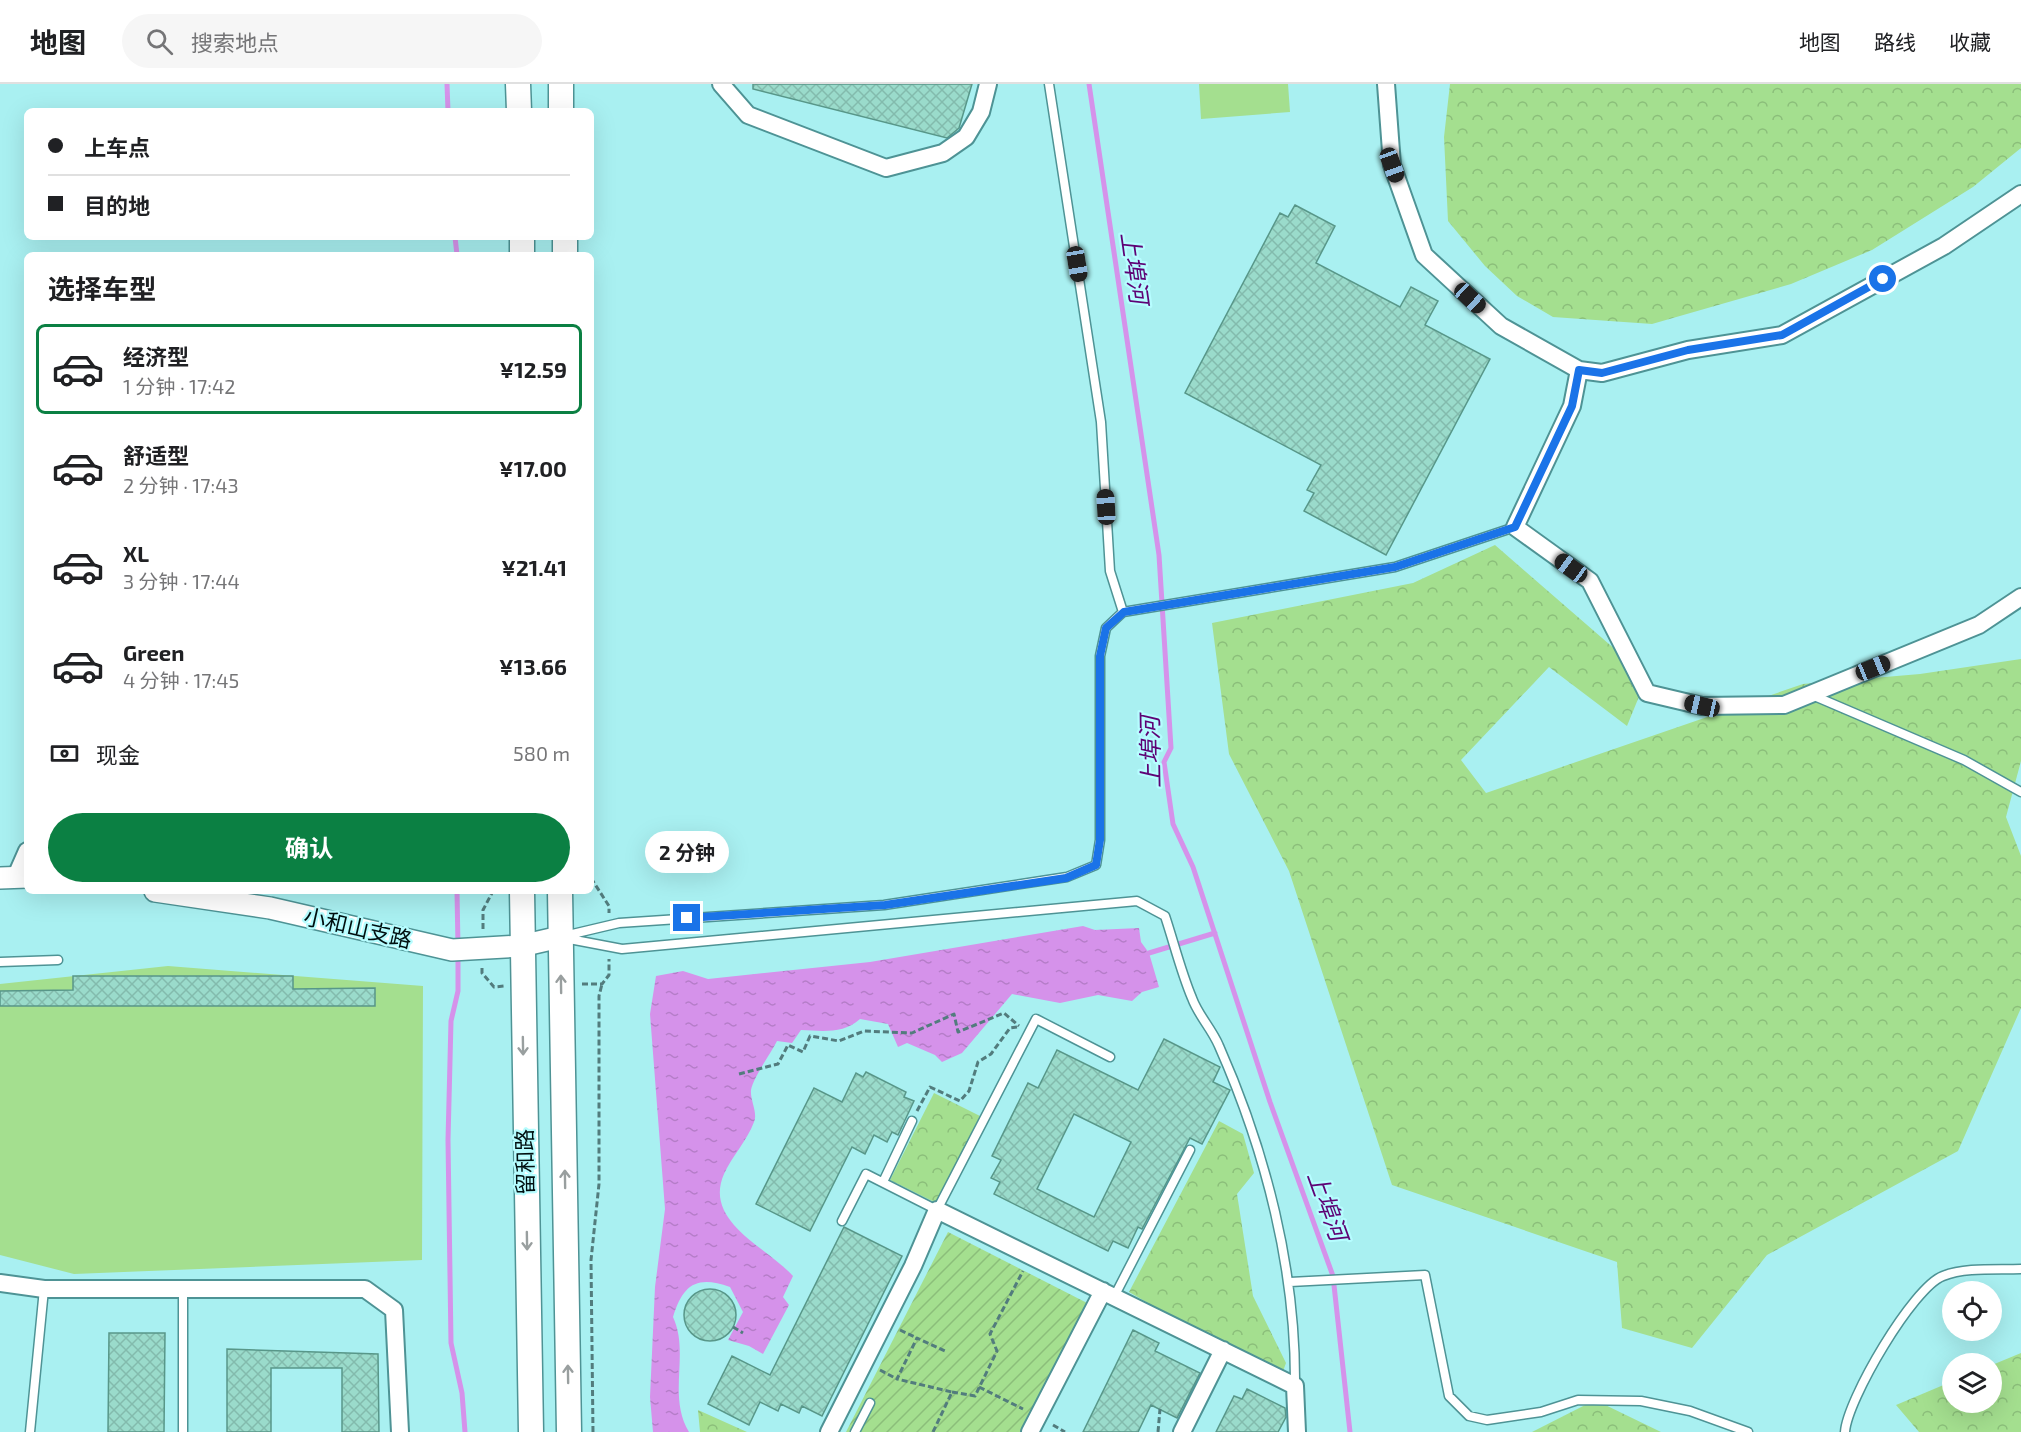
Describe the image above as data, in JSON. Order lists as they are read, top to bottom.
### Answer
{
  "streets": {
    "main road": ["留和路"],
    "street": ["小和山支路"]
  },
  "crossings": [
    ["小和山支路", "留和路"]
  ],
  "water": ["上埠河"],
  "page": {
    "header": "地图",
    "search": "搜索地点",
    "nav": ["地图", "路线", "收藏"],
    "banner": ["上车点", "目的地"],
    "heading": "选择车型",
    "list": [
      {
        "name": "经济型",
        "note": "1 分钟 · 17:42",
        "value": "¥12.59"
      },
      {
        "name": "舒适型",
        "note": "2 分钟 · 17:43",
        "value": "¥17.00"
      },
      {
        "name": "XL",
        "note": "3 分钟 · 17:44",
        "value": "¥21.41"
      },
      {
        "name": "Green",
        "note": "4 分钟 · 17:45",
        "value": "¥13.66"
      }
    ],
    "pay": ["现金", "580 m"],
    "buttons": "确认",
    "bubble": "2 分钟"
  }
}
